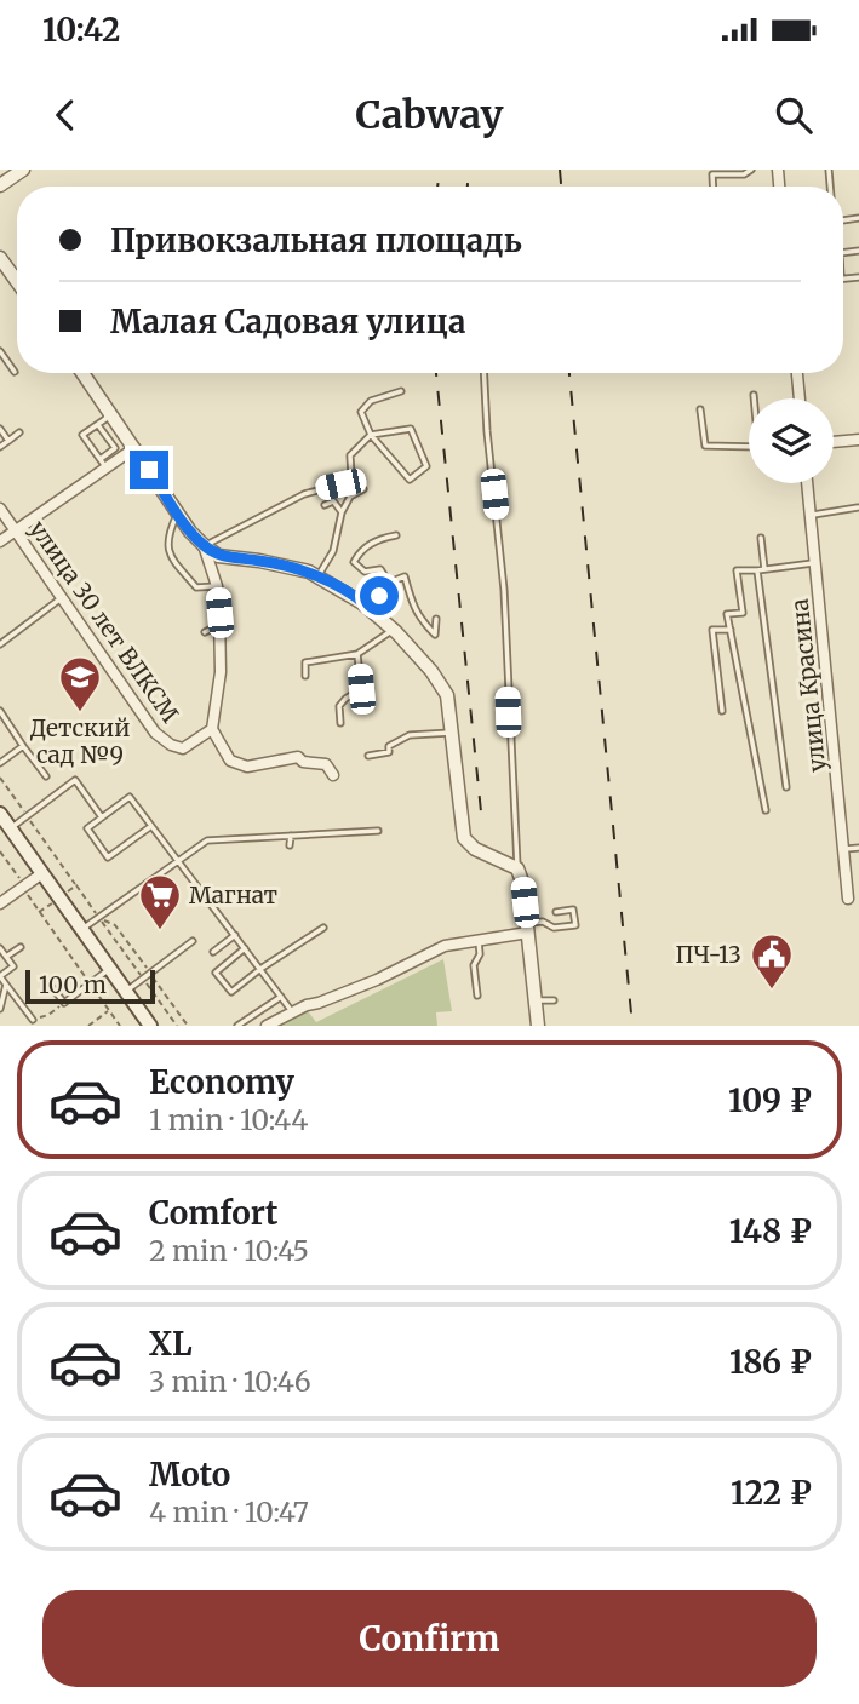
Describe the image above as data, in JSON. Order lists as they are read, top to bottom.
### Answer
{
  "streets": {
    "street": ["улица 30 лет ВЛКСМ", "улица Красина"]
  },
  "places": {
    "school or university": ["Детский сад №9"],
    "supermarket": ["Магнат"],
    "public building": ["ПЧ-13"]
  },
  "scale_bar": "100 m",
  "page": {
    "status": "10:42",
    "header": "Cabway",
    "banner": ["Привокзальная площадь", "Малая Садовая улица"],
    "scale": "100 m",
    "list": [
      {
        "name": "Economy",
        "note": "1 min · 10:44",
        "value": "109 ₽"
      },
      {
        "name": "Comfort",
        "note": "2 min · 10:45",
        "value": "148 ₽"
      },
      {
        "name": "XL",
        "note": "3 min · 10:46",
        "value": "186 ₽"
      },
      {
        "name": "Moto",
        "note": "4 min · 10:47",
        "value": "122 ₽"
      }
    ],
    "buttons": "Confirm"
  }
}
